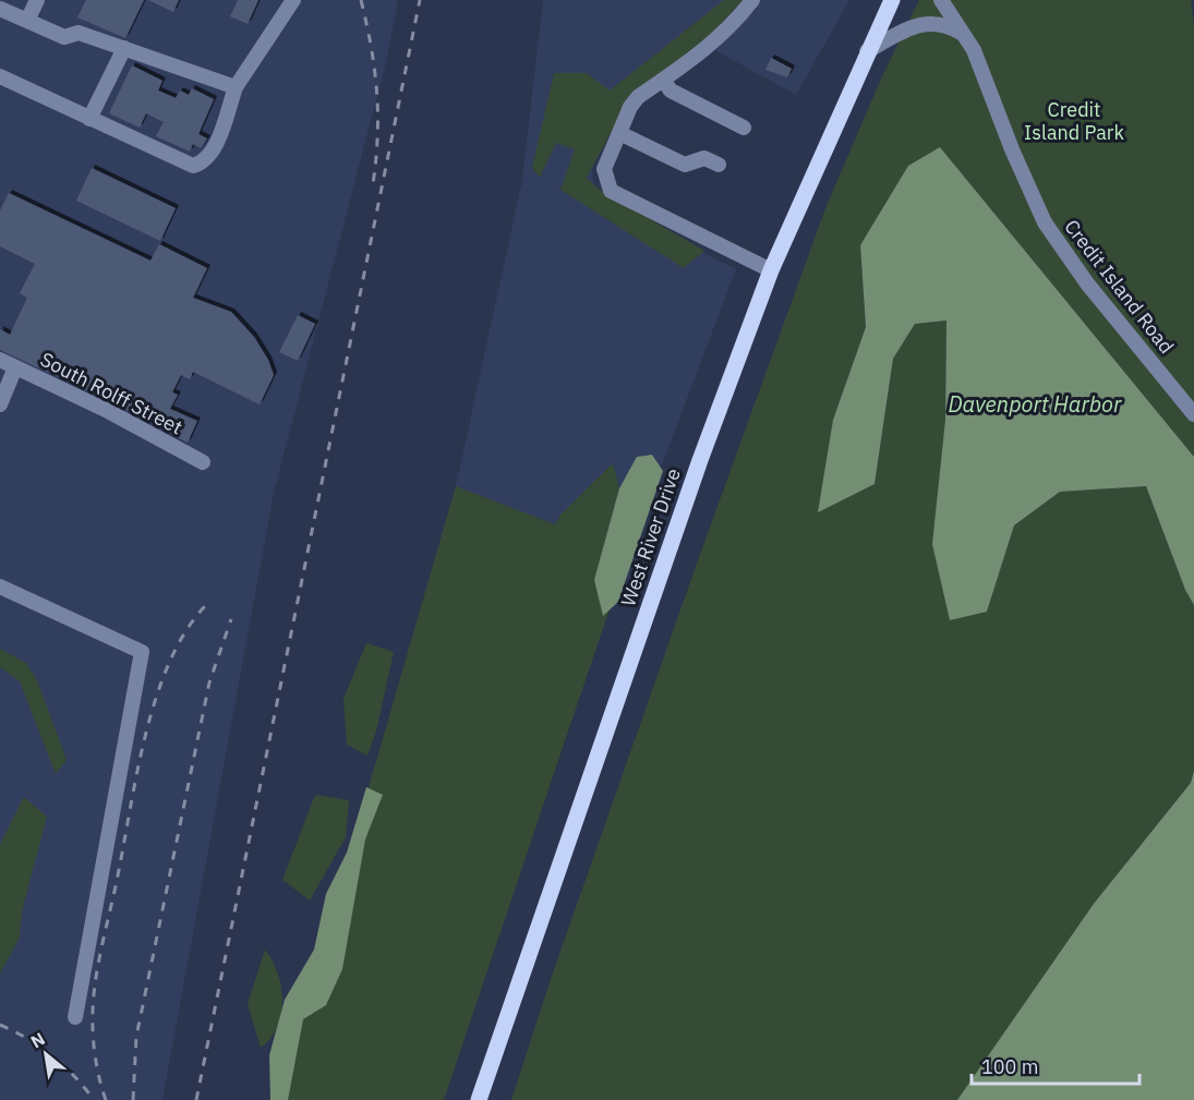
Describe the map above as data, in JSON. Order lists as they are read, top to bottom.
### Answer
{
  "streets": {
    "main road": ["West River Drive"],
    "street": ["Credit Island Road", "South Rolff Street"]
  },
  "water": ["Davenport Harbor"],
  "parks": ["Credit Island Park"],
  "scale_bar": "100 m",
  "north": "top left"
}
